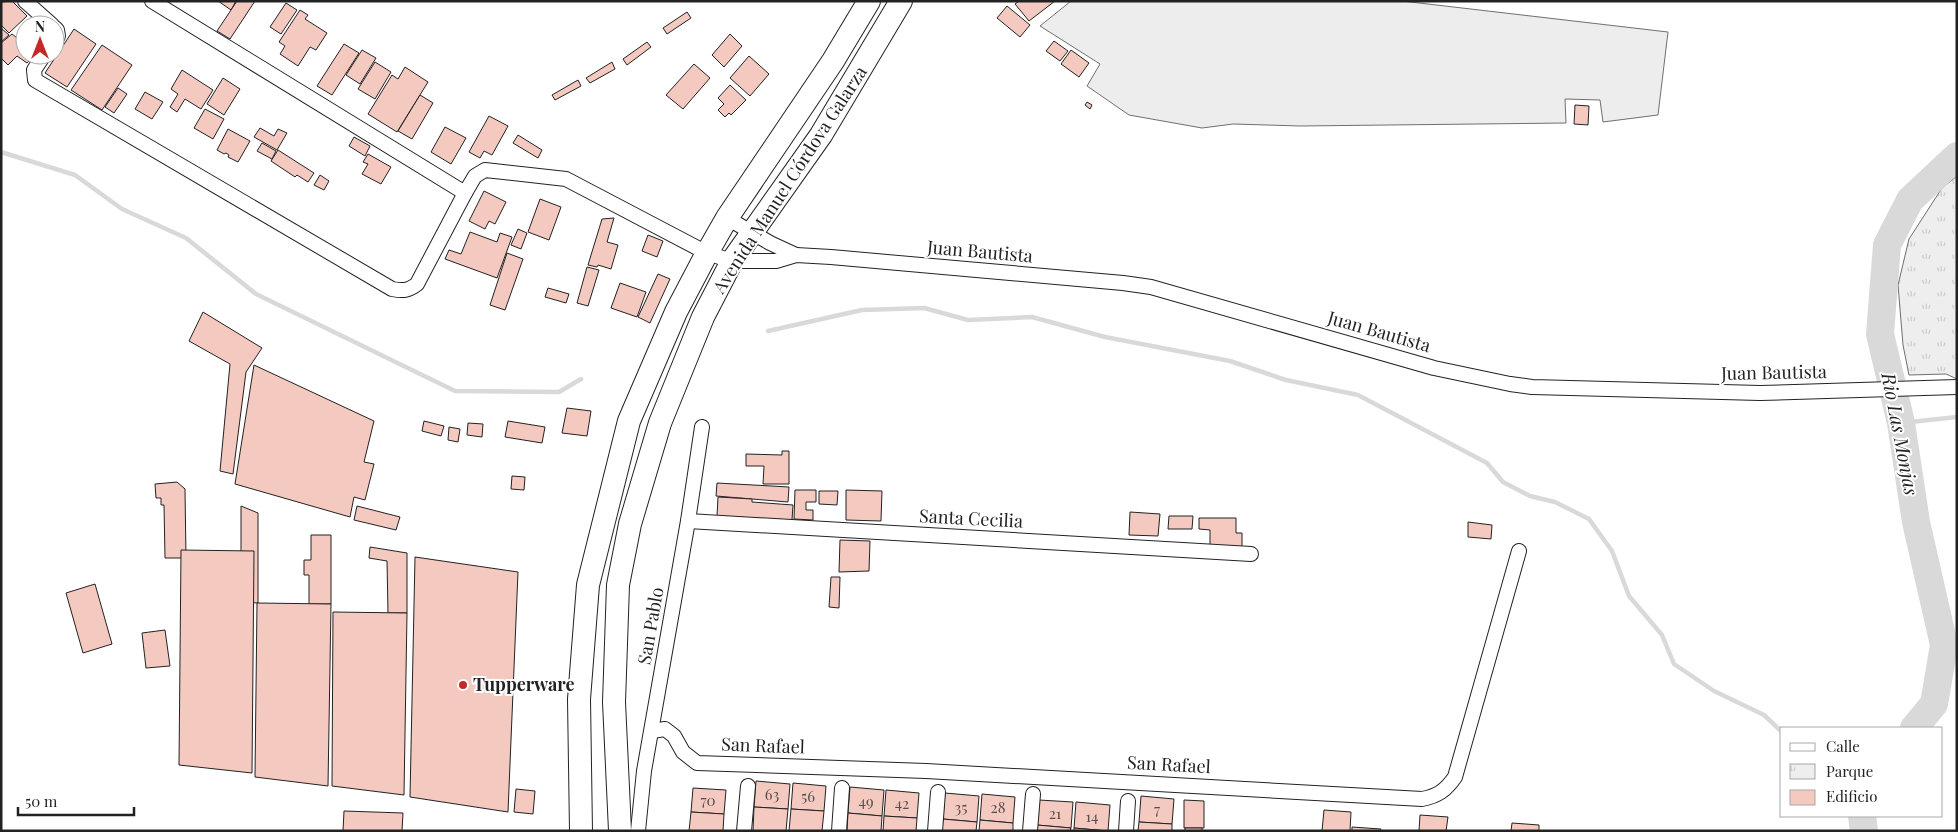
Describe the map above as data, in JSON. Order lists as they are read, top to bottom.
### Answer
{
  "streets": {
    "main road": ["Avenida Manuel Córdova Galarza"],
    "street": [
      "Juan Bautista",
      "Santa Cecilia",
      "San Pablo",
      "San Rafael"
    ]
  },
  "crossings": [
    ["Avenida Manuel Córdova Galarza", "Juan Bautista"],
    ["Santa Cecilia", "San Pablo"],
    ["San Pablo", "San Rafael"]
  ],
  "water": ["Rio Las Monjas"],
  "places": ["Tupperware"],
  "house_numbers": [
    "63",
    "56",
    "70",
    "49",
    "42",
    "35",
    "28",
    "7",
    "21",
    "14"
  ],
  "legend": ["Calle", "Parque", "Edificio"],
  "scale_bar": "50 m",
  "north": "top"
}
